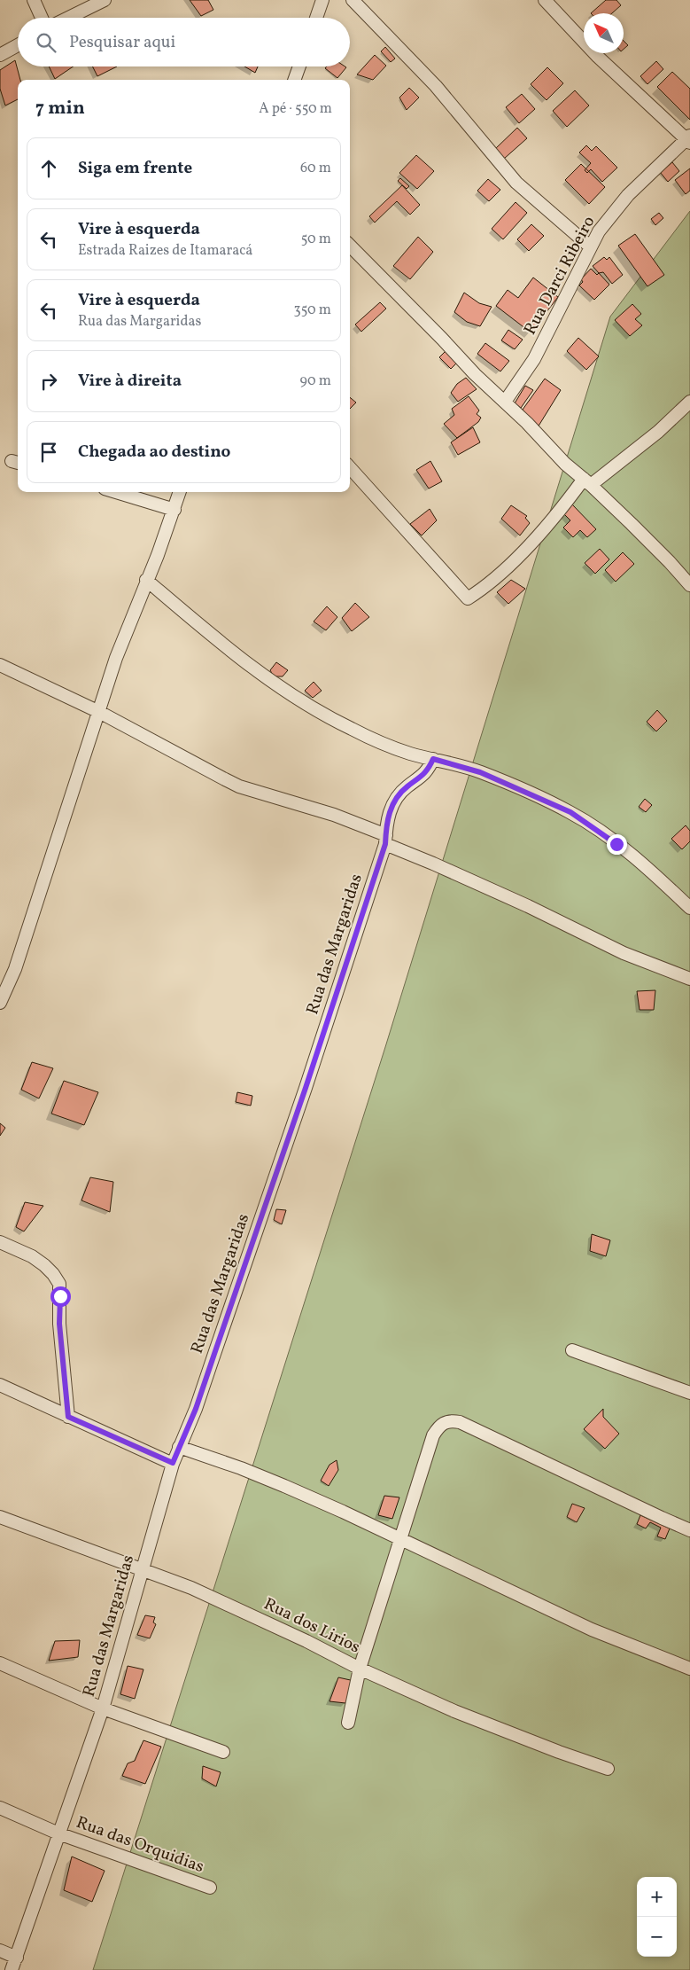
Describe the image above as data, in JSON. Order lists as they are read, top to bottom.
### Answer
{
  "streets": {
    "street": [
      "Rua Darci Ribeiro",
      "Rua das Margaridas",
      "Rua dos Lirios",
      "Rua das Orquidias"
    ]
  },
  "crossings": [
    ["Rua das Margaridas", "Rua dos Lirios"],
    ["Rua das Margaridas", "Rua das Orquidias"]
  ],
  "north": "top left",
  "page": {
    "search": "Pesquisar aqui",
    "heading": ["7 min", "A pé · 550 m"],
    "list": [
      ["Siga em frente", "60 m"],
      ["Vire à esquerda", "Estrada Raizes de Itamaracá", "50 m"],
      ["Vire à esquerda", "Rua das Margaridas", "350 m"],
      ["Vire à direita", "90 m"],
      "Chegada ao destino"
    ],
    "map_buttons": ["+", "−"]
  }
}
